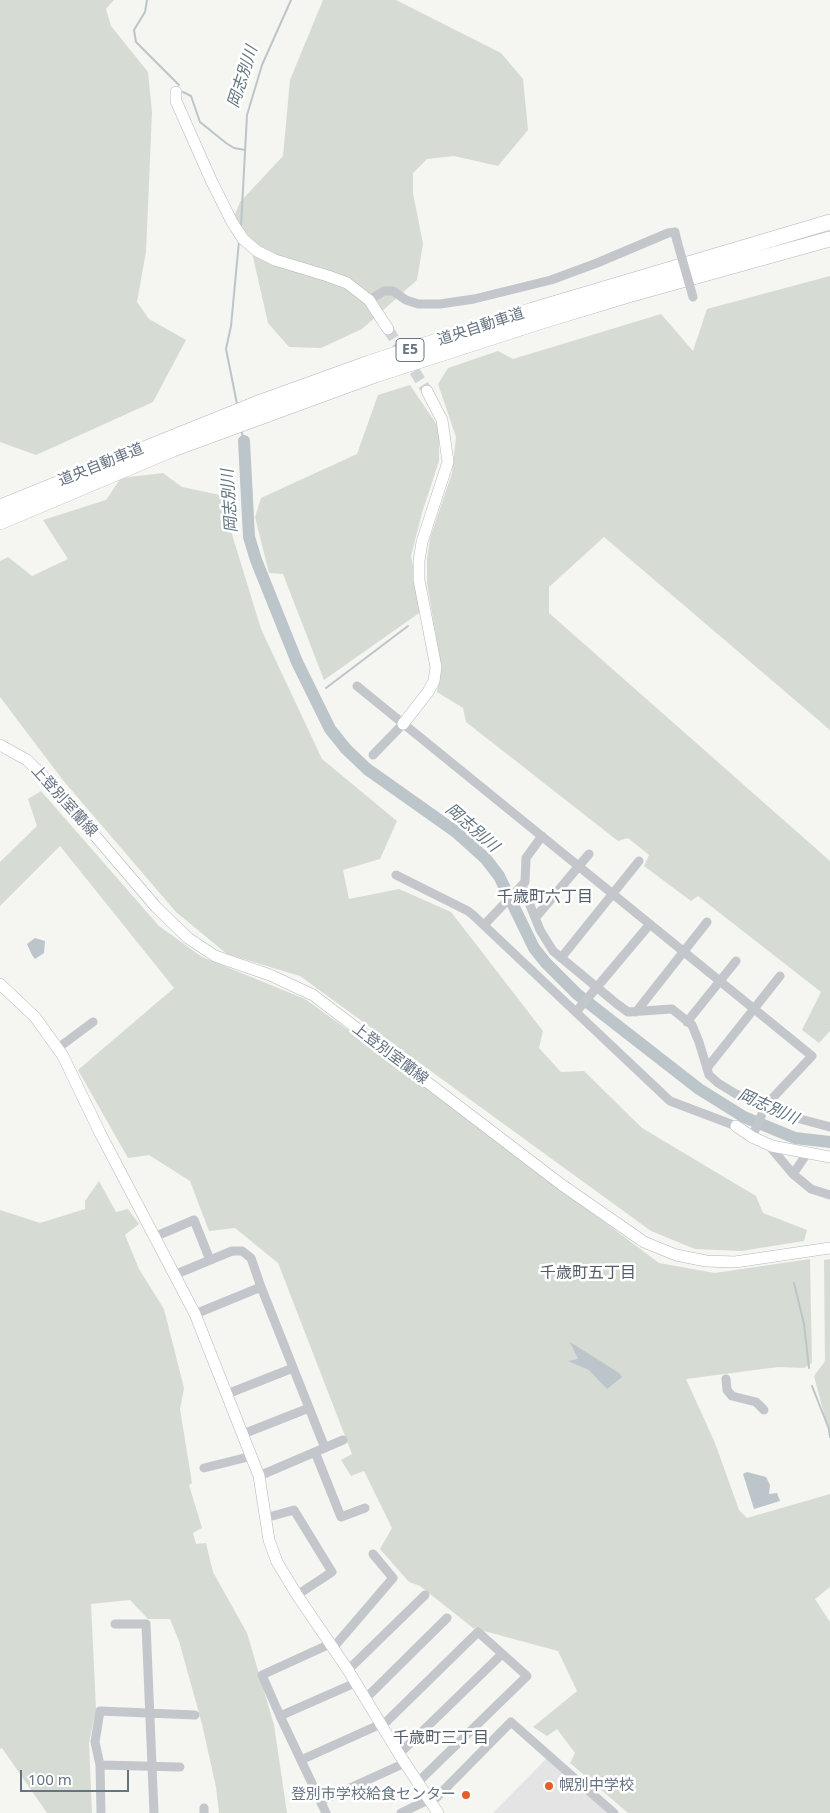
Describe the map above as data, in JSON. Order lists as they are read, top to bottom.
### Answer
{
  "streets": {
    "highway": ["道央自動車道", "E5"],
    "street": ["上登別室蘭線"]
  },
  "districts": ["千歳町六丁目", "千歳町五丁目", "千歳町三丁目"],
  "water": ["岡志別川"],
  "places": ["幌別中学校", "登別市学校給食センター"],
  "scale_bar": "100 m"
}
